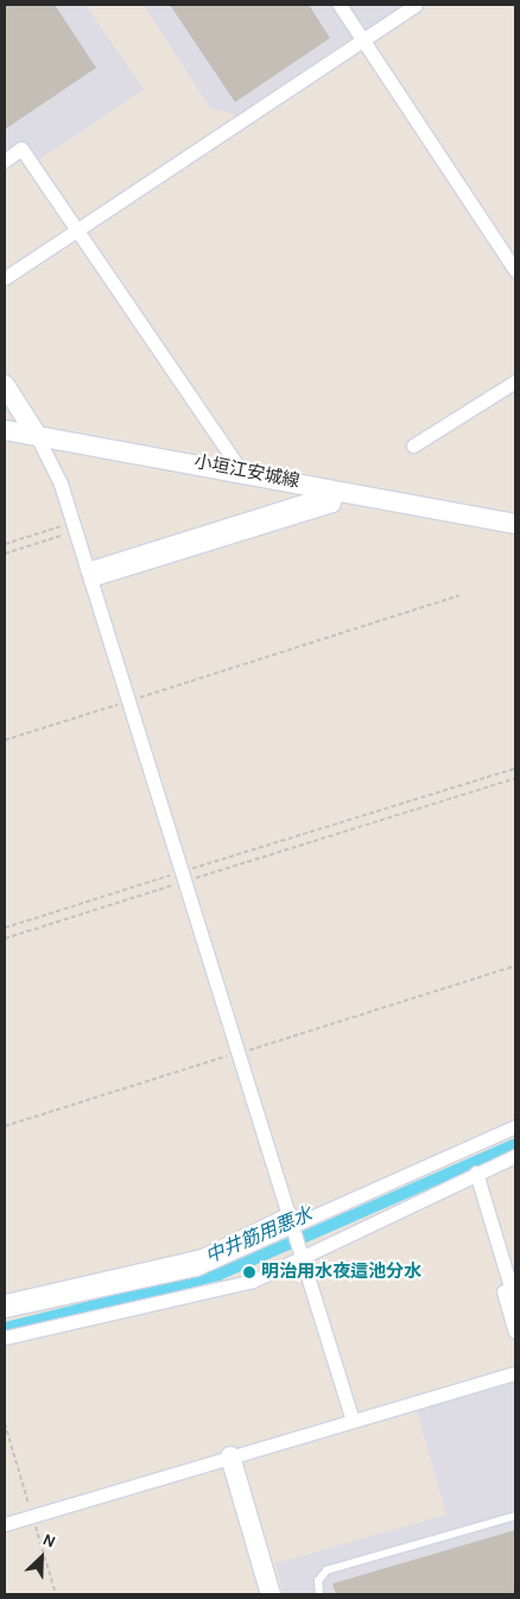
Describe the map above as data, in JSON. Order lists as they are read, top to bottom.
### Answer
{
  "streets": {
    "main road": ["小垣江安城線"]
  },
  "water": ["中井筋用悪水"],
  "places": ["明治用水夜這池分水"],
  "north": "top right"
}
